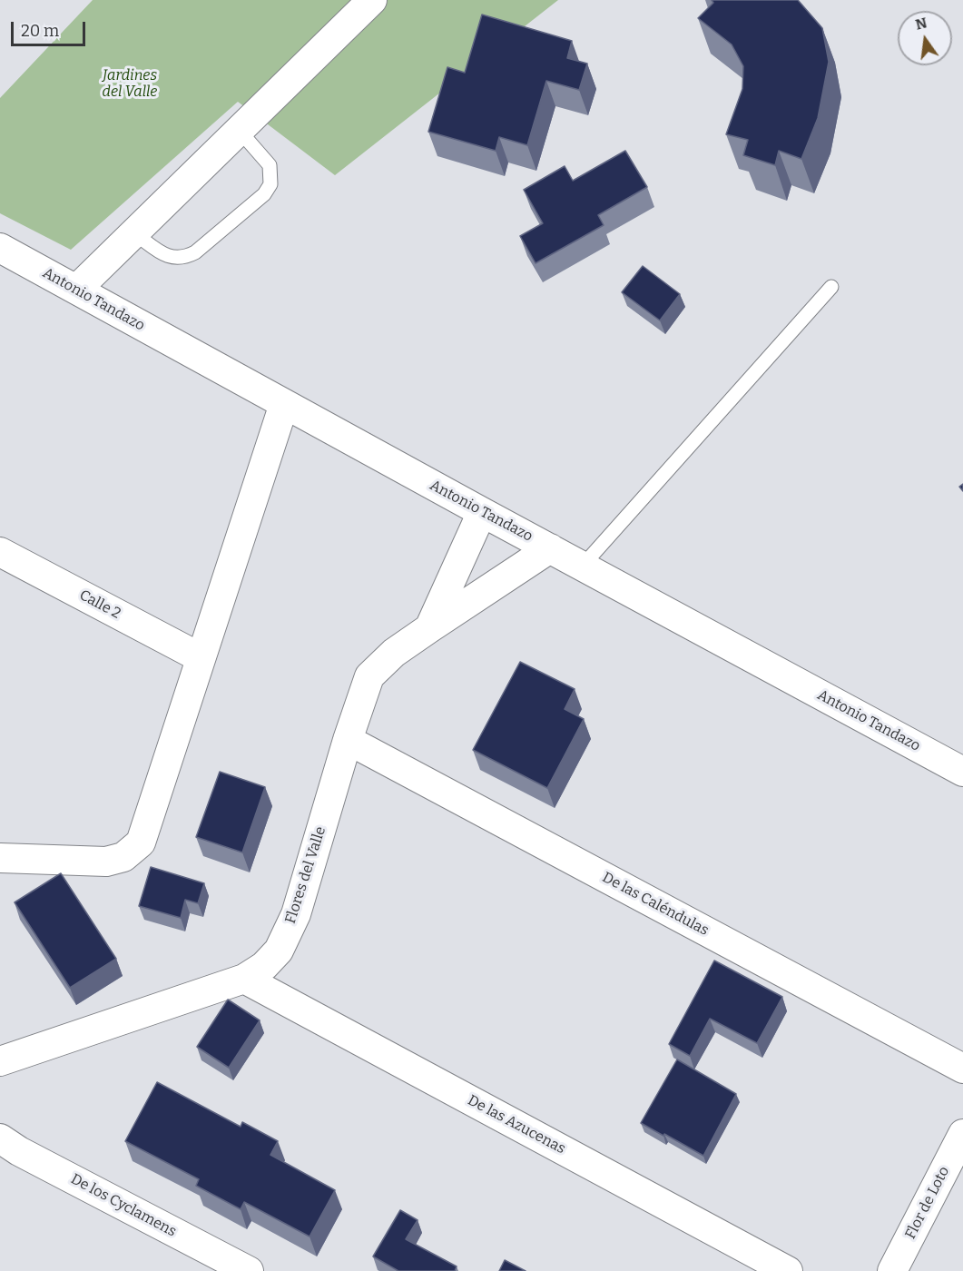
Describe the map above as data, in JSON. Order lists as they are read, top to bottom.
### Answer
{
  "streets": {
    "street": [
      "Antonio Tandazo",
      "Calle 2",
      "Flores del Valle",
      "De las Caléndulas",
      "De las Azucenas",
      "Flor de Loto",
      "De los Cyclamens"
    ]
  },
  "crossings": [
    ["Antonio Tandazo", "Flores del Valle"],
    ["Flores del Valle", "De las Caléndulas"],
    ["Flores del Valle", "De las Azucenas"]
  ],
  "parks": ["Jardines del Valle"],
  "scale_bar": "20 m",
  "north": "top"
}
